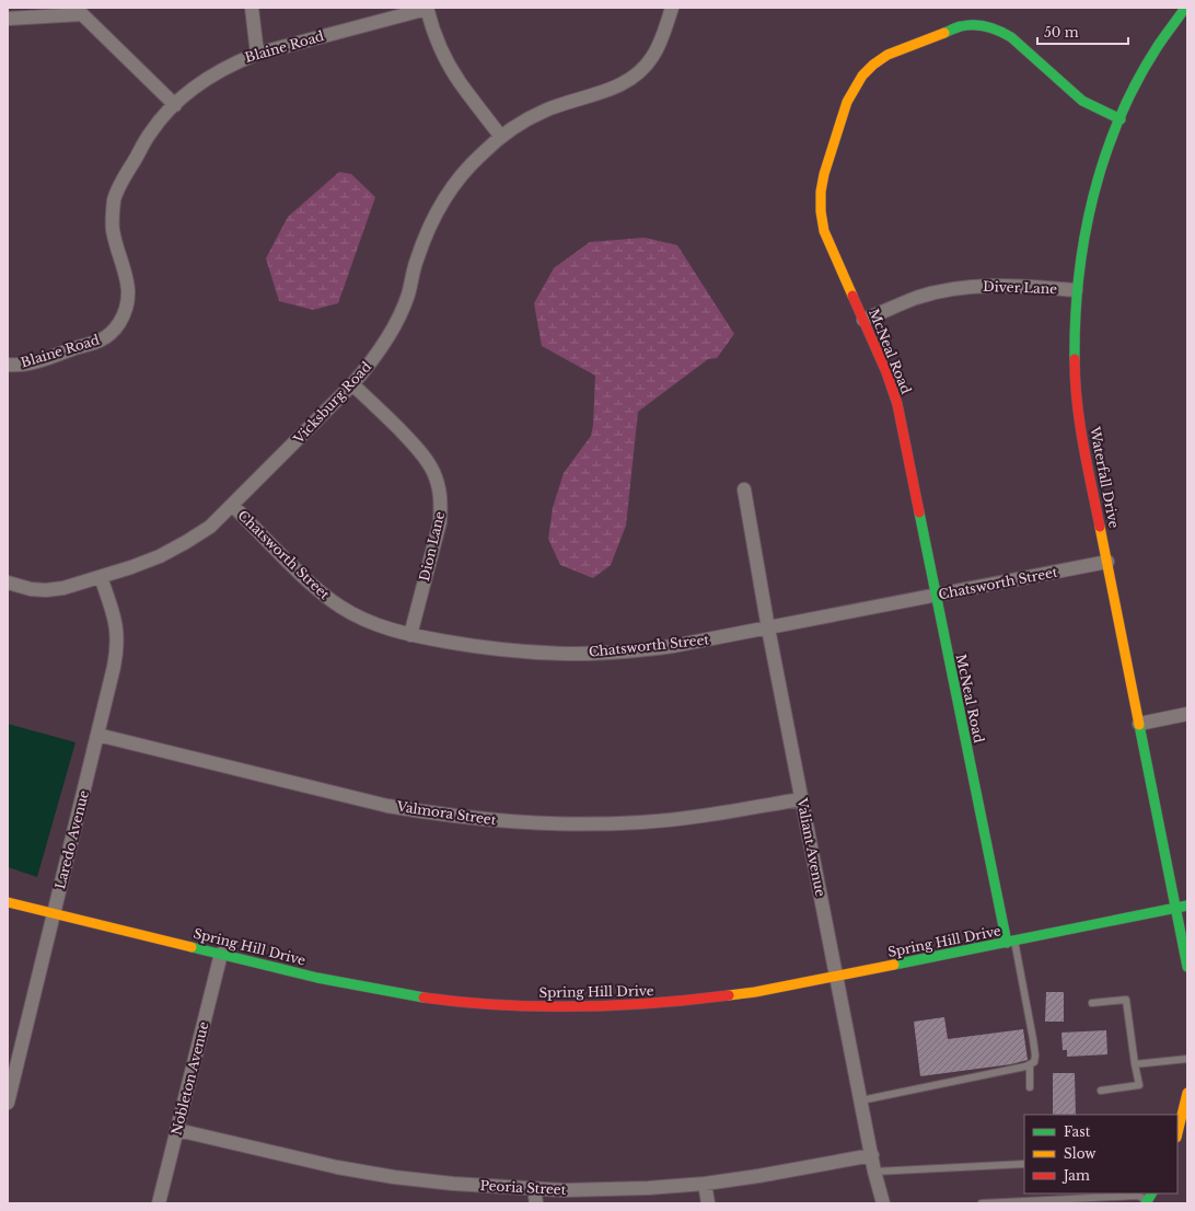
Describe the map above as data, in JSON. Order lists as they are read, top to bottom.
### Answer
{
  "streets": {
    "street": [
      "Blaine Road",
      "Diver Lane",
      "McNeal Road",
      "Vicksburg Road",
      "Waterfall Drive",
      "Dion Lane",
      "Chatsworth Street",
      "Valmora Street",
      "Laredo Avenue",
      "Valiant Avenue",
      "Spring Hill Drive",
      "Nobleton Avenue",
      "Peoria Street"
    ]
  },
  "crossings": [
    ["Diver Lane", "McNeal Road"],
    ["Diver Lane", "Waterfall Drive"],
    ["McNeal Road", "Waterfall Drive"],
    ["McNeal Road", "Chatsworth Street"],
    ["McNeal Road", "Spring Hill Drive"],
    ["Vicksburg Road", "Dion Lane"],
    ["Vicksburg Road", "Chatsworth Street"],
    ["Vicksburg Road", "Laredo Avenue"],
    ["Waterfall Drive", "Chatsworth Street"],
    ["Waterfall Drive", "Spring Hill Drive"],
    ["Dion Lane", "Chatsworth Street"],
    ["Chatsworth Street", "Valiant Avenue"],
    ["Valmora Street", "Laredo Avenue"],
    ["Valmora Street", "Valiant Avenue"],
    ["Laredo Avenue", "Spring Hill Drive"],
    ["Valiant Avenue", "Spring Hill Drive"],
    ["Valiant Avenue", "Peoria Street"],
    ["Spring Hill Drive", "Nobleton Avenue"],
    ["Nobleton Avenue", "Peoria Street"]
  ],
  "legend": ["Fast", "Slow", "Jam"],
  "scale_bar": "50 m"
}
